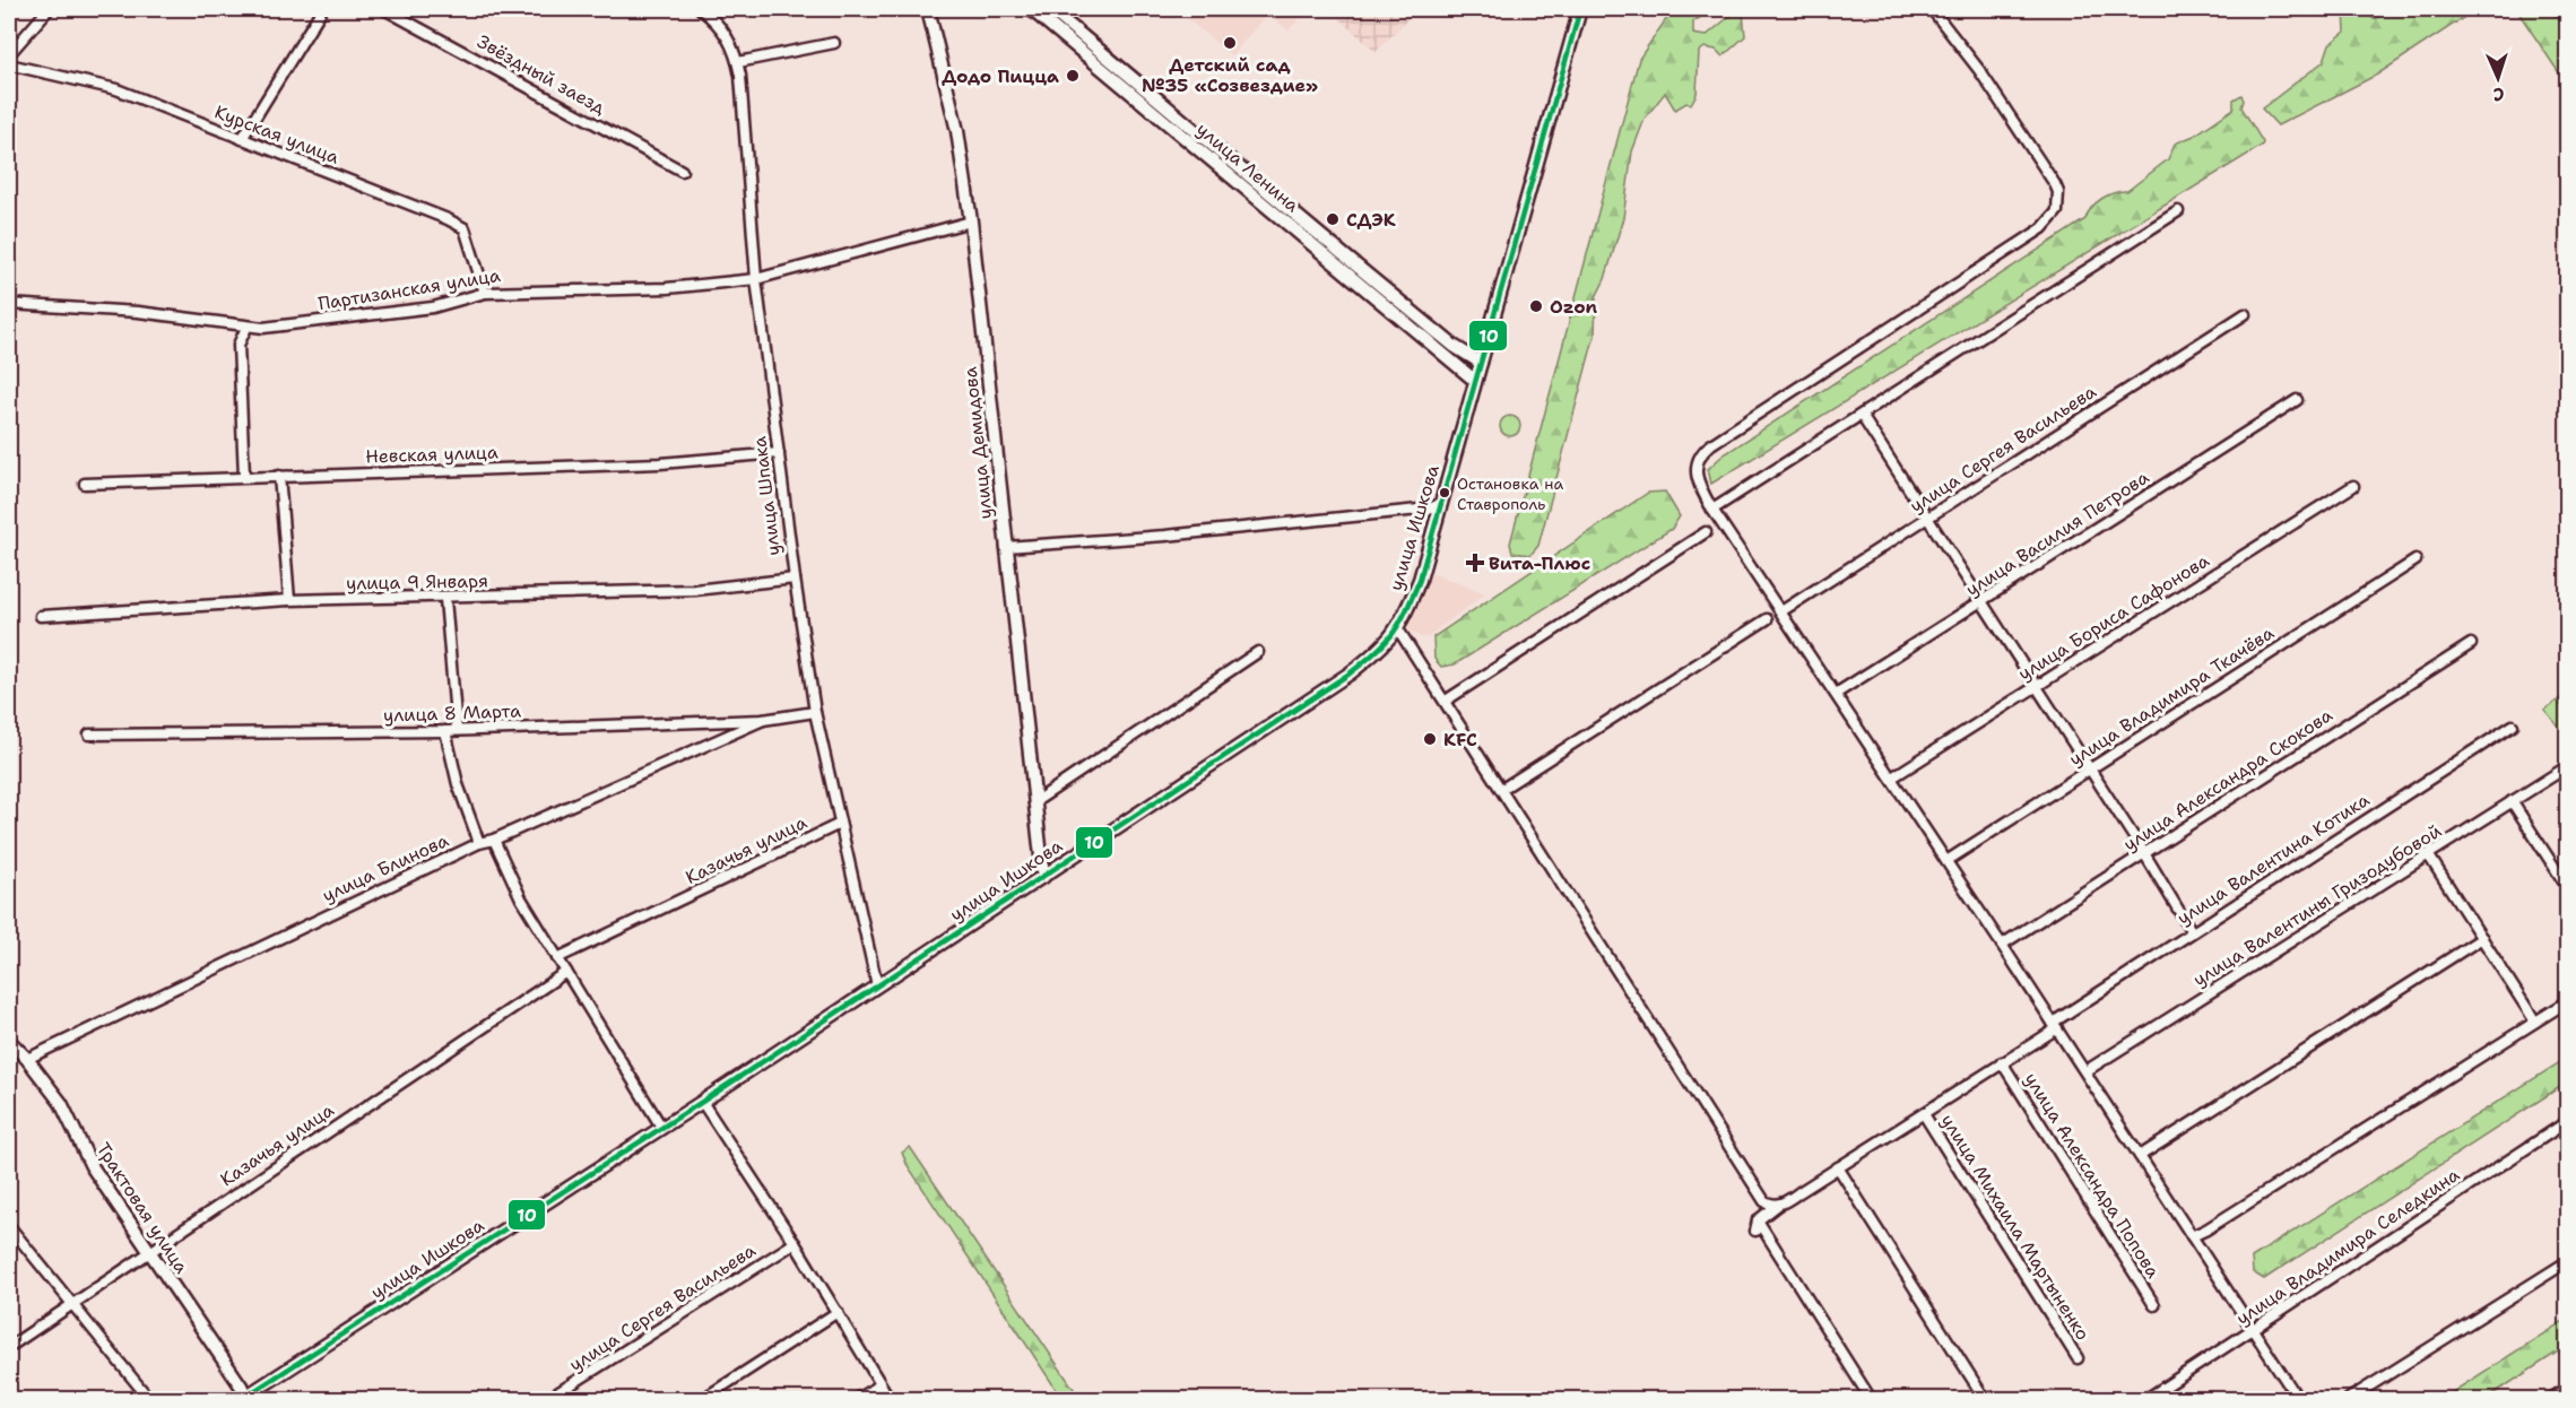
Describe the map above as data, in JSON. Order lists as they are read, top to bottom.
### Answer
{
  "streets": {
    "street": [
      "Звёздный заезд",
      "Курская улица",
      "улица Ленина",
      "Партизанская улица",
      "улица Демидова",
      "улица Сергея Васильева",
      "Невская улица",
      "улица Шпака",
      "улица Ишкова",
      "улица Василия Петрова",
      "улица 9 Января",
      "улица Бориса Сафонова",
      "улица Владимира Ткачёва",
      "улица 8 Марта",
      "улица Александра Скокова",
      "Казачья улица",
      "улица Валентина Котика",
      "улица Блинова",
      "улица Валентины Гризодубовой",
      "улица Александра Попова",
      "Трактовая улица",
      "улица Михаила Мартыненко",
      "улица Владимира Селедкина"
    ]
  },
  "crossings": [
    ["Курская улица", "Партизанская улица"],
    ["улица Ленина", "улица Ишкова"],
    ["Партизанская улица", "улица Демидова"],
    ["Партизанская улица", "улица Шпака"],
    ["улица Демидова", "улица Ишкова"],
    ["Невская улица", "улица Шпака"],
    ["улица Шпака", "улица Ишкова"],
    ["улица Шпака", "улица 9 Января"],
    ["улица Шпака", "улица 8 Марта"],
    ["улица Шпака", "Казачья улица"],
    ["улица Ишкова", "Трактовая улица"],
    ["улица 8 Марта", "улица Блинова"],
    ["Казачья улица", "Трактовая улица"],
    ["улица Валентина Котика", "улица Александра Попова"],
    ["улица Валентина Котика", "улица Михаила Мартыненко"],
    ["улица Блинова", "Трактовая улица"]
  ],
  "places": {
    "other": [
      "Детский сад №35 «Созвездие»",
      "Додо Пицца",
      "СДЭК",
      "Ozon",
      "Остановка на Ставрополь",
      "KFC"
    ],
    "health": ["Вита-Плюс"]
  },
  "lines": ["transit line 10"],
  "north": "bottom"
}
